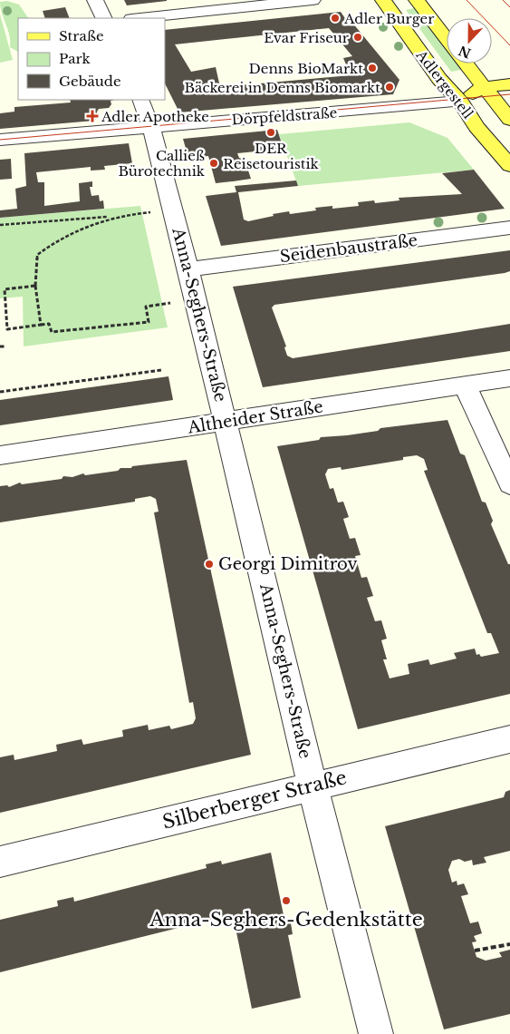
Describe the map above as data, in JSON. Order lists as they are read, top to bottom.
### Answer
{
  "streets": {
    "main road": ["Adlergestell", "Dörpfeldstraße"],
    "street": [
      "Seidenbaustraße",
      "Anna-Seghers-Straße",
      "Altheider Straße",
      "Silberberger Straße"
    ]
  },
  "crossings": [
    ["Adlergestell", "Dörpfeldstraße"],
    ["Dörpfeldstraße", "Anna-Seghers-Straße"],
    ["Seidenbaustraße", "Anna-Seghers-Straße"],
    ["Anna-Seghers-Straße", "Altheider Straße"],
    ["Anna-Seghers-Straße", "Silberberger Straße"]
  ],
  "places": {
    "other": [
      "Adler Burger",
      "Evar Friseur",
      "Denns BioMarkt",
      "Bäckerei in Denns Biomarkt",
      "DER Reisetouristik",
      "Calließ Bürotechnik",
      "Georgi Dimitrov",
      "Anna-Seghers-Gedenkstätte"
    ],
    "health": ["Adler Apotheke"]
  },
  "legend": ["Straße", "Park", "Gebäude"],
  "north": "bottom"
}
